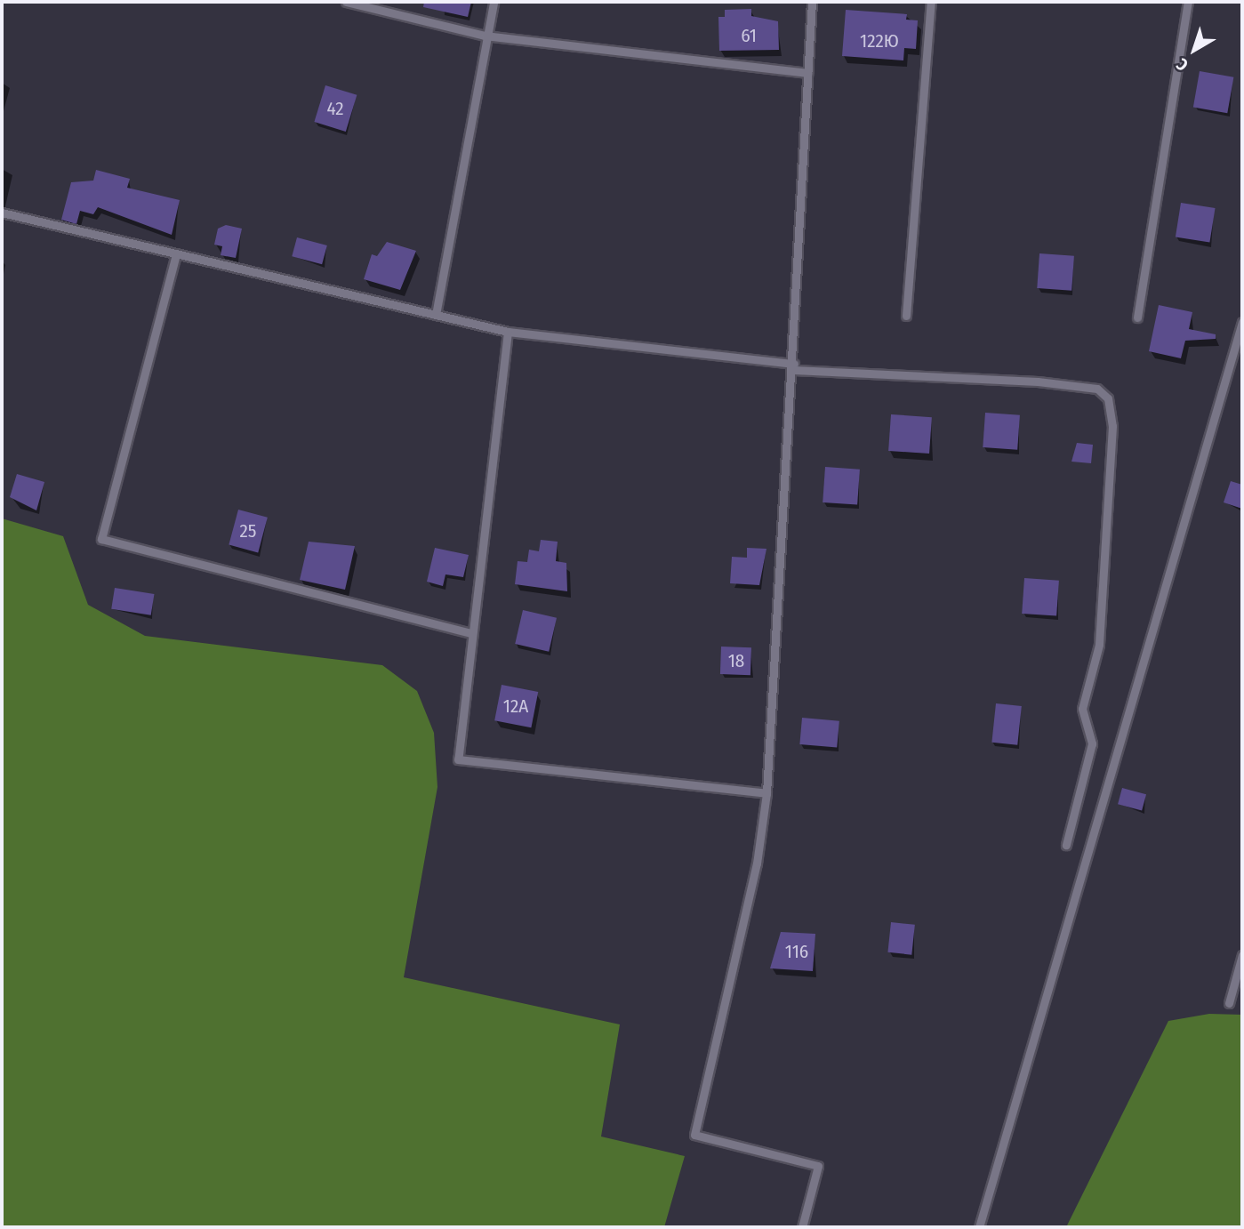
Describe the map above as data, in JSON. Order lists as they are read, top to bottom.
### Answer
{
  "house_numbers": [
    "61",
    "122Ю",
    "42",
    "25",
    "18",
    "12А",
    "116"
  ],
  "north": "bottom left"
}
